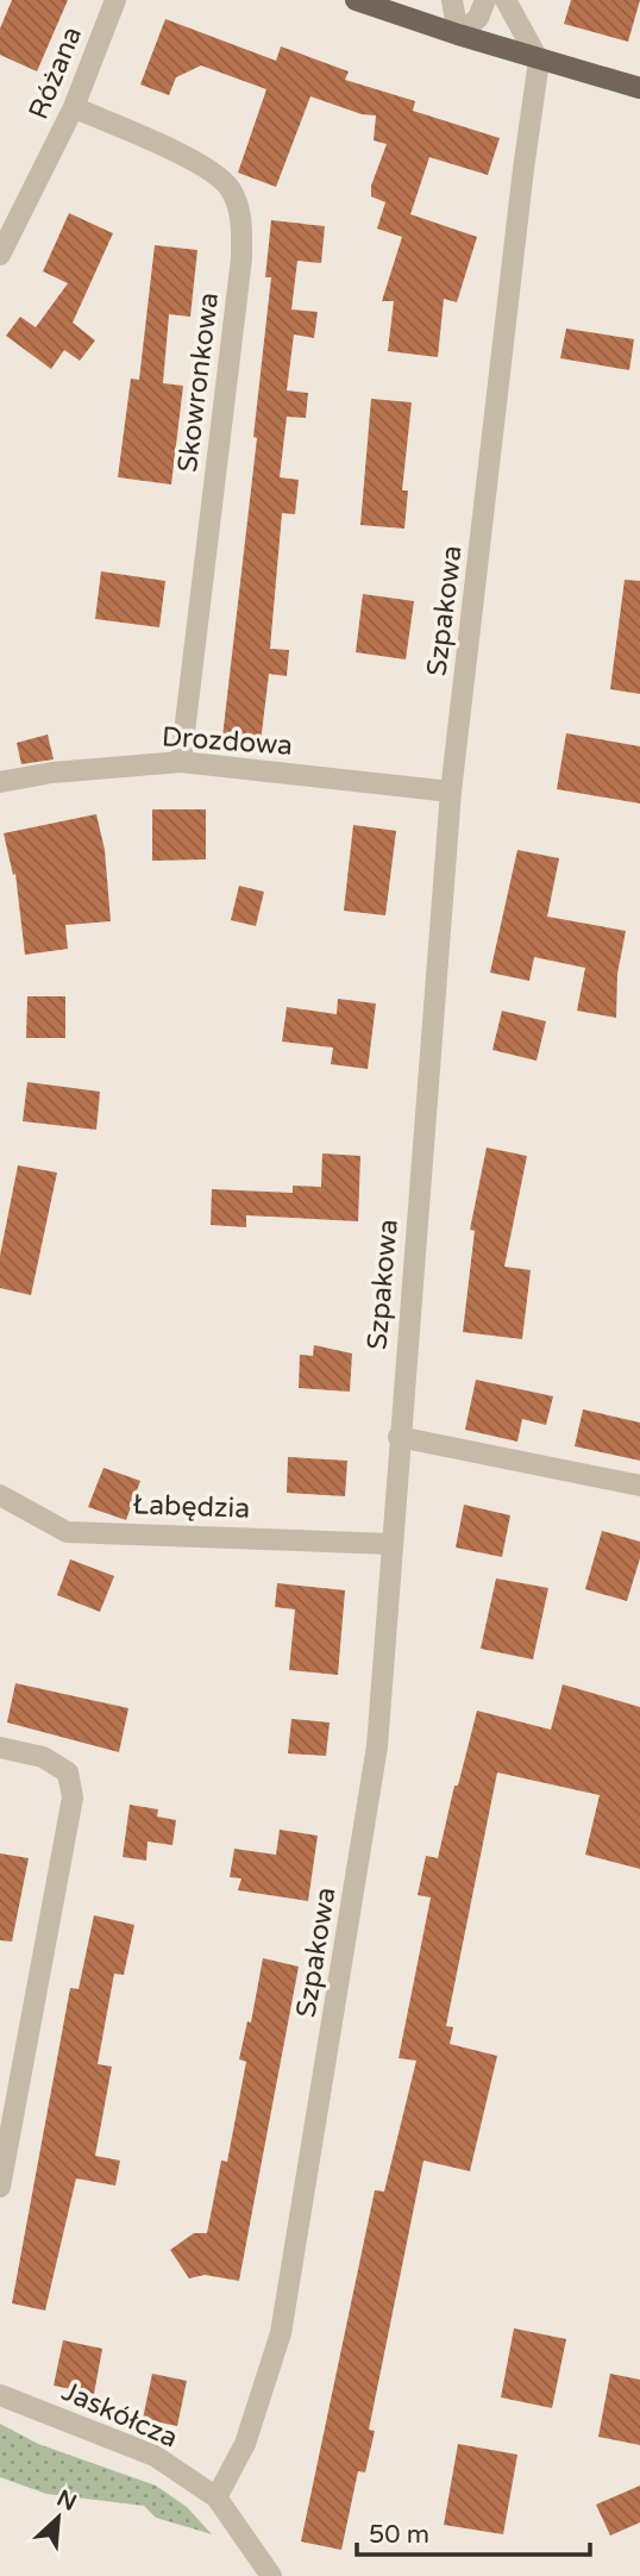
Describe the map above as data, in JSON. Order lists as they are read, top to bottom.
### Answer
{
  "streets": {
    "street": [
      "Różana",
      "Skowronkowa",
      "Szpakowa",
      "Drozdowa",
      "Łabędzia",
      "Jaskółcza"
    ]
  },
  "crossings": [
    ["Różana", "Skowronkowa"],
    ["Skowronkowa", "Drozdowa"],
    ["Szpakowa", "Drozdowa"],
    ["Szpakowa", "Łabędzia"],
    ["Szpakowa", "Jaskółcza"]
  ],
  "scale_bar": "50 m",
  "north": "top right"
}
